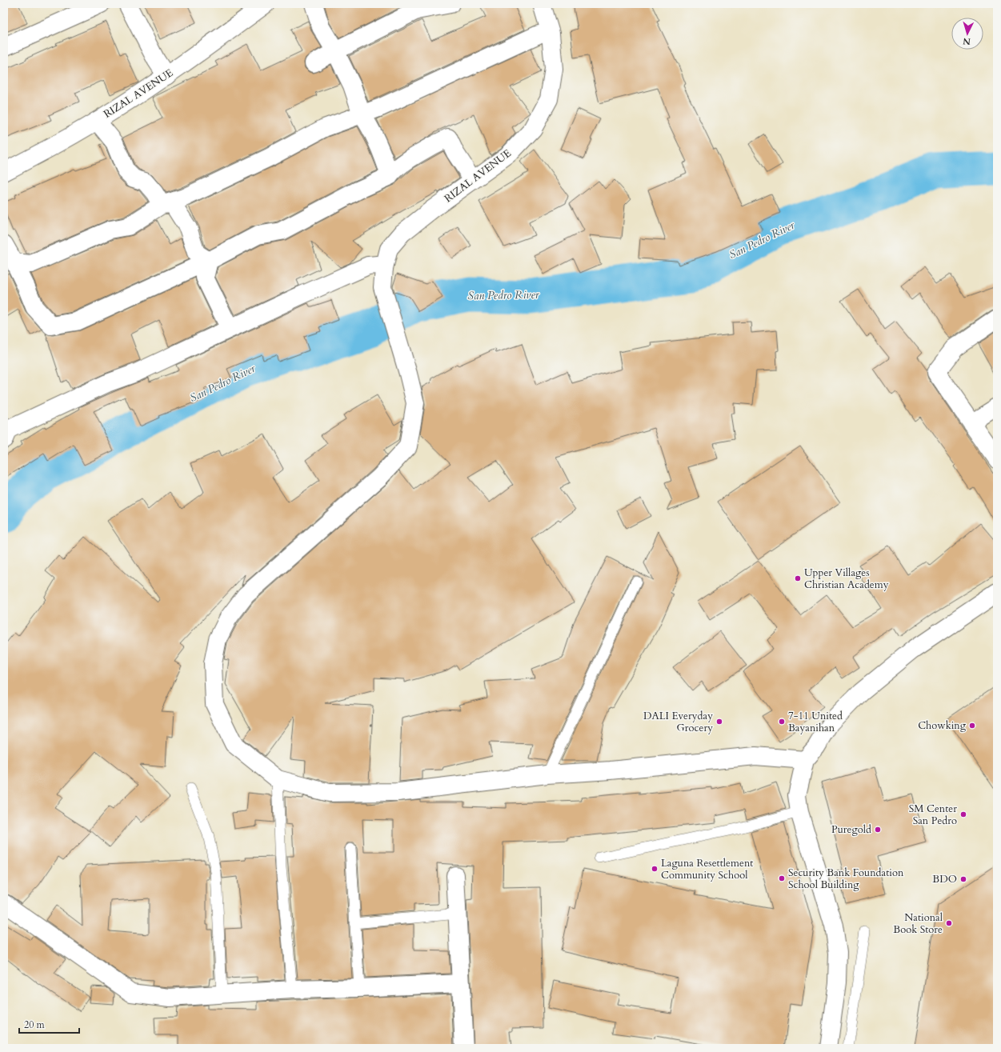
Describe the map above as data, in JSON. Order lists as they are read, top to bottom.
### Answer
{
  "streets": {
    "street": ["RIZAL AVENUE"]
  },
  "water": ["San Pedro River"],
  "places": [
    "Upper Villages Christian Academy",
    "DALI Everyday Grocery",
    "7-11 United Bayanihan",
    "Chowking",
    "SM Center San Pedro",
    "Puregold",
    "Laguna Resettlement Community School",
    "Security Bank Foundation School Building",
    "BDO",
    "National Book Store"
  ],
  "scale_bar": "20 m",
  "north": "bottom"
}
